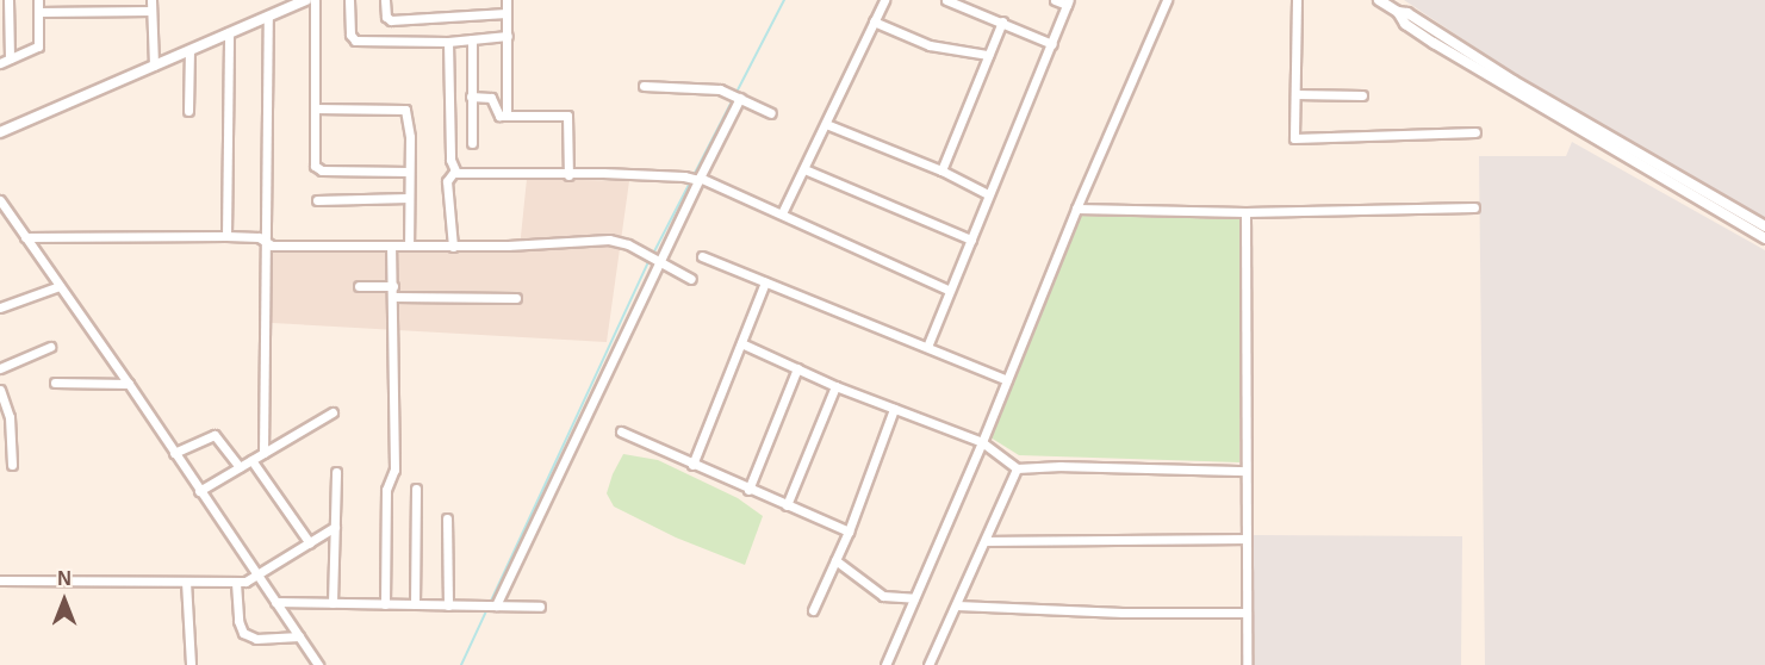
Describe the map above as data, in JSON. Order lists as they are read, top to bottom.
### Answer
{
  "north": "top"
}
